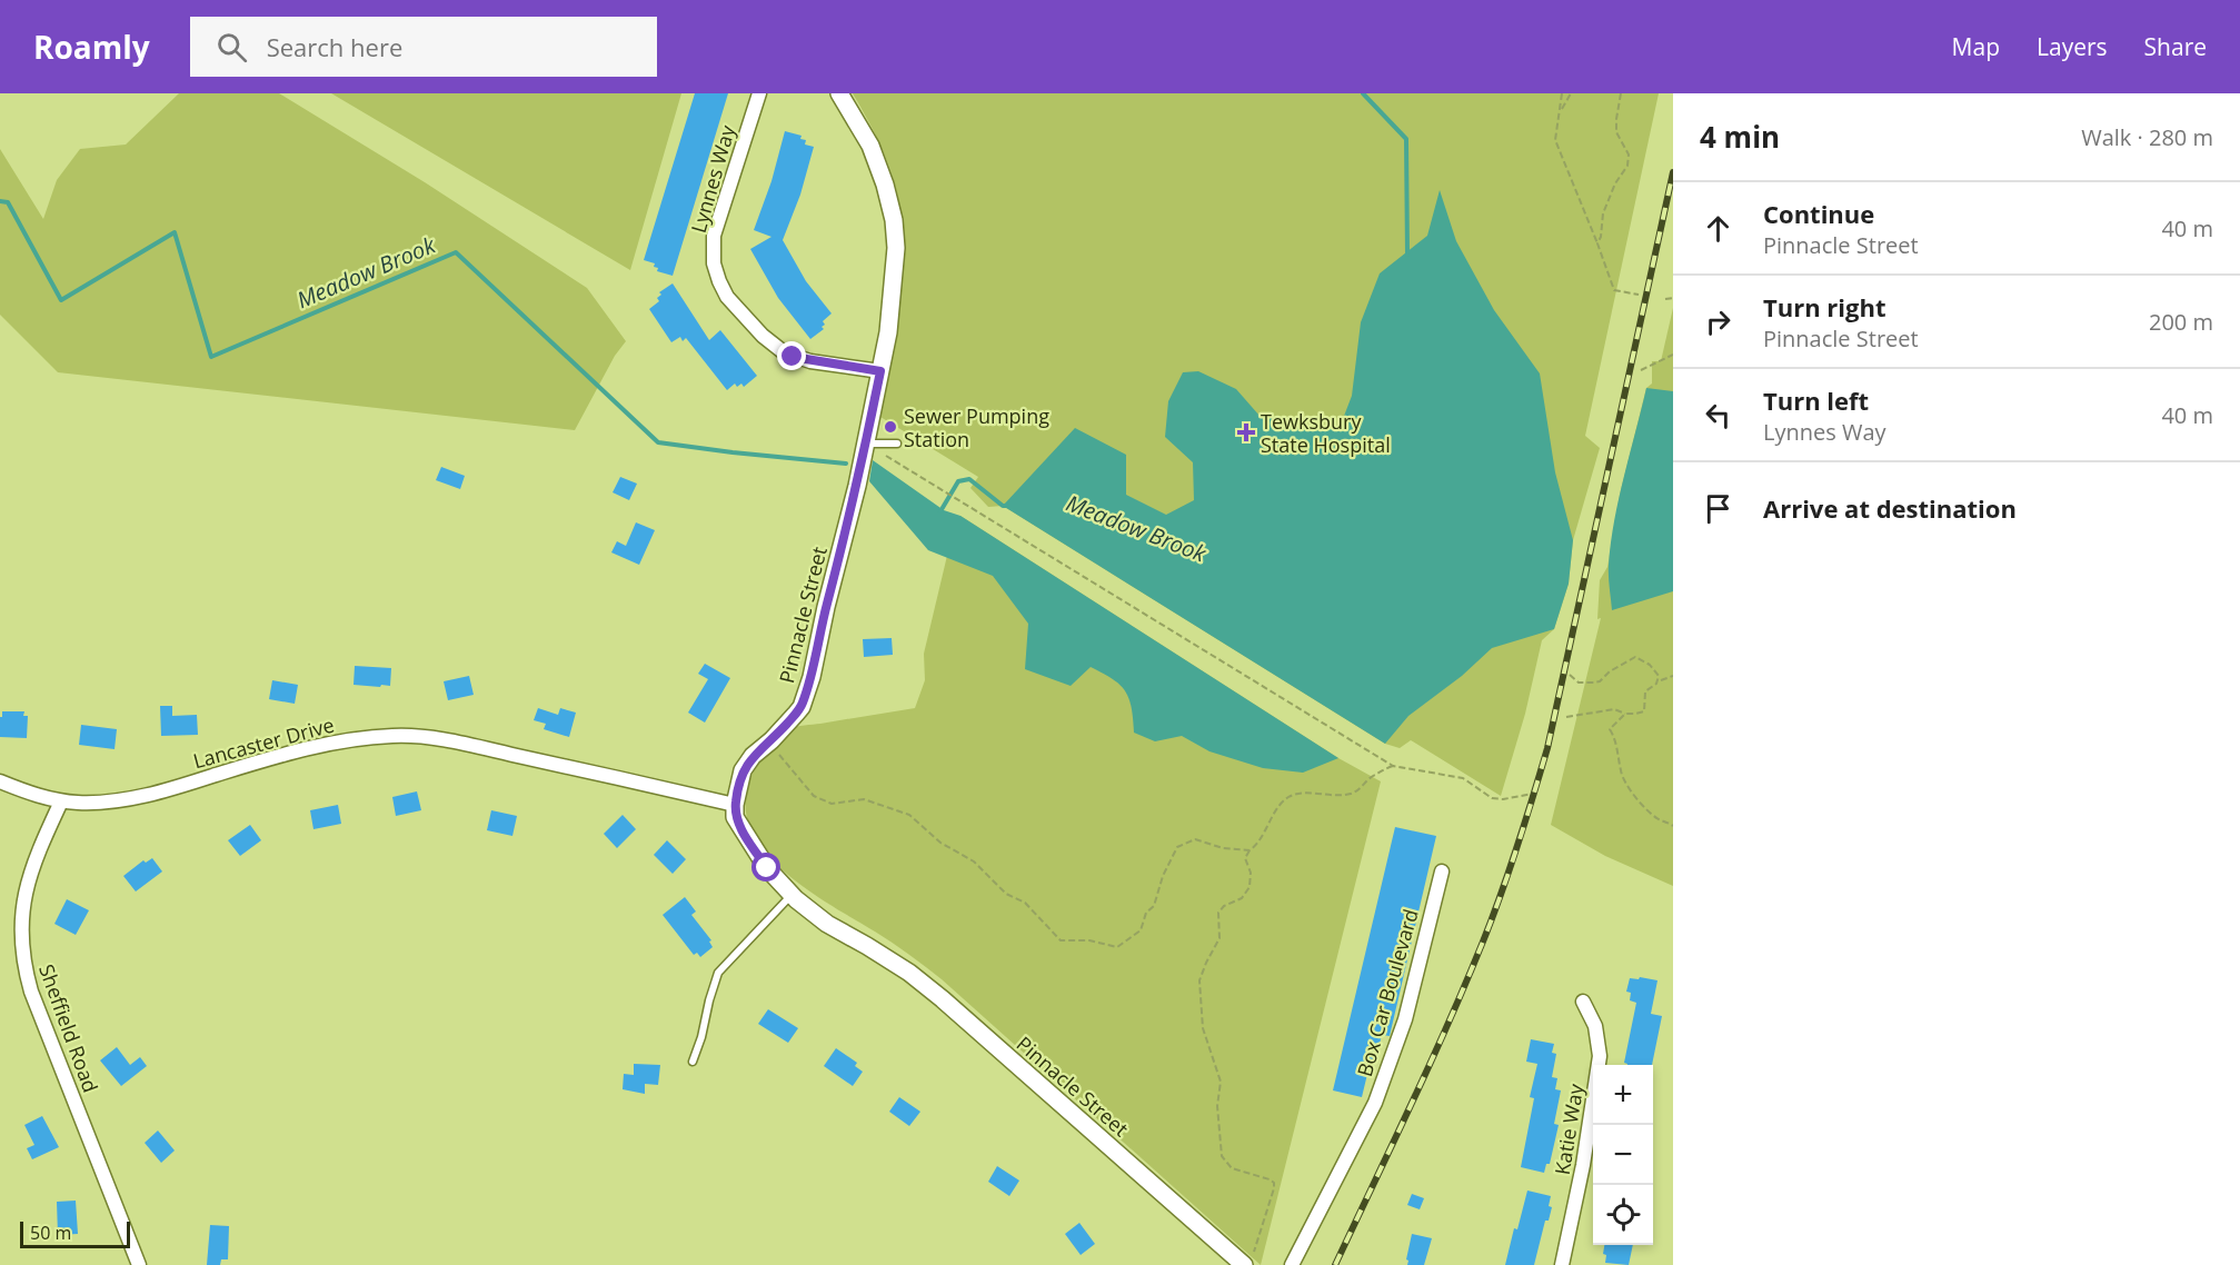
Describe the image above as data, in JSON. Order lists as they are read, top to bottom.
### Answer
{
  "streets": {
    "street": [
      "Lynnes Way",
      "Pinnacle Street",
      "Lancaster Drive",
      "Box Car Boulevard",
      "Sheffield Road",
      "Katie Way"
    ]
  },
  "crossings": [
    ["Lynnes Way", "Pinnacle Street"],
    ["Pinnacle Street", "Lancaster Drive"],
    ["Lancaster Drive", "Sheffield Road"]
  ],
  "water": ["Meadow Brook"],
  "places": {
    "other": ["Sewer Pumping Station"],
    "health": ["Tewksbury State Hospital"]
  },
  "scale_bar": "50 m",
  "page": {
    "header": "Roamly",
    "search": "Search here",
    "nav": ["Map", "Layers", "Share"],
    "heading": ["4 min", "Walk · 280 m"],
    "list": [
      ["Continue", "Pinnacle Street", "40 m"],
      ["Turn right", "Pinnacle Street", "200 m"],
      ["Turn left", "Lynnes Way", "40 m"],
      "Arrive at destination"
    ],
    "map_buttons": ["+", "−"],
    "scale": "50 m"
  }
}
